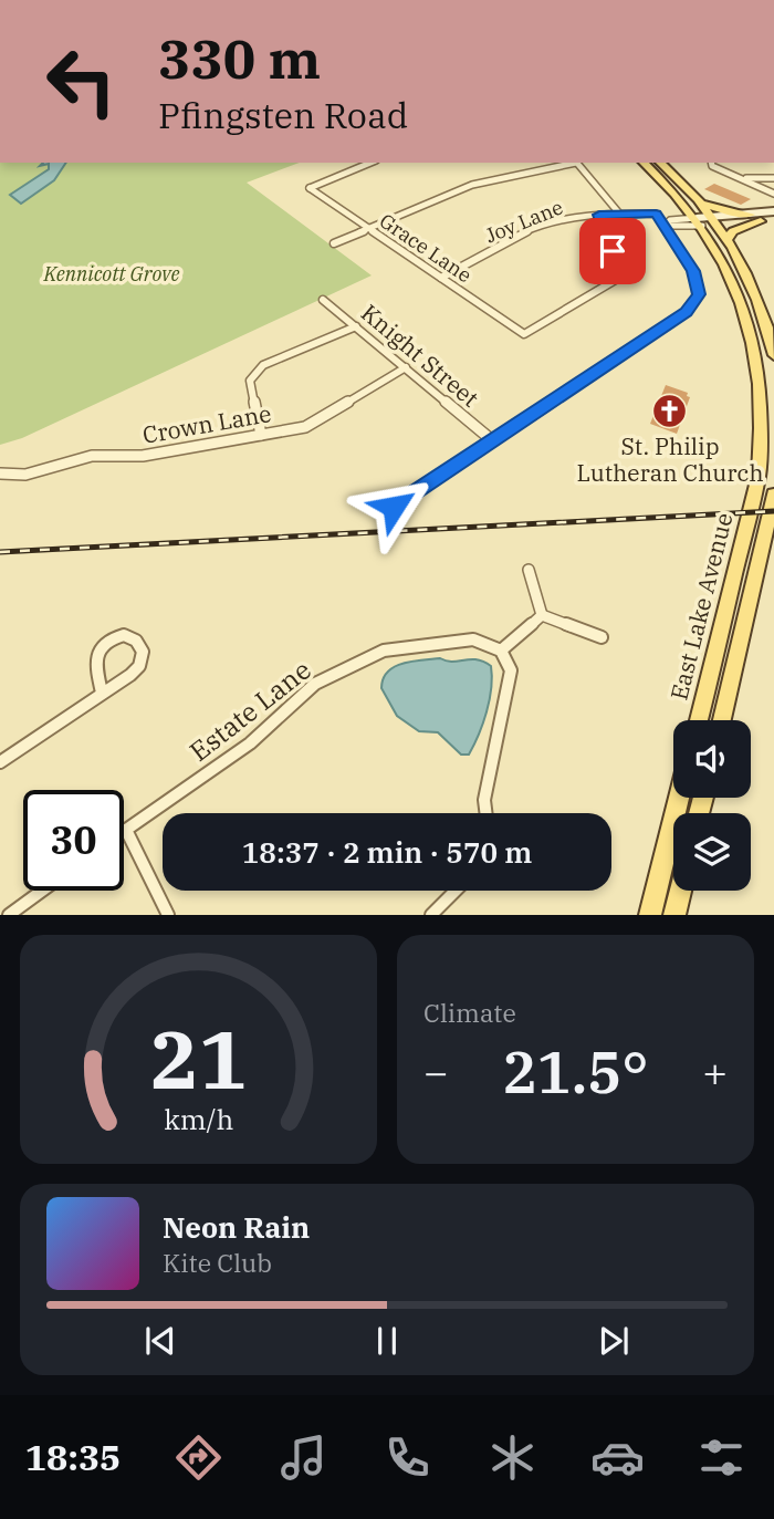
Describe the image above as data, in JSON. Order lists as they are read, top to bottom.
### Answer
{
  "streets": {
    "main road": ["East Lake Avenue"],
    "street": [
      "Joy Lane",
      "Grace Lane",
      "Knight Street",
      "Crown Lane",
      "Estate Lane"
    ]
  },
  "crossings": [
    ["Joy Lane", "Grace Lane"],
    ["Knight Street", "Crown Lane"]
  ],
  "parks": ["Kennicott Grove"],
  "places": {
    "church": ["St. Philip Lutheran Church"]
  },
  "page": {
    "turn": ["330 m", "Pfingsten Road"],
    "limit": "30",
    "trip": "18:37 · 2 min · 570 m",
    "tile": "Climate",
    "heat": ["−", "21.5°", "+"],
    "song": ["Neon Rain", "Kite Club"],
    "tabs": "18:35",
    "gauge": ["21", "km/h"]
  }
}
